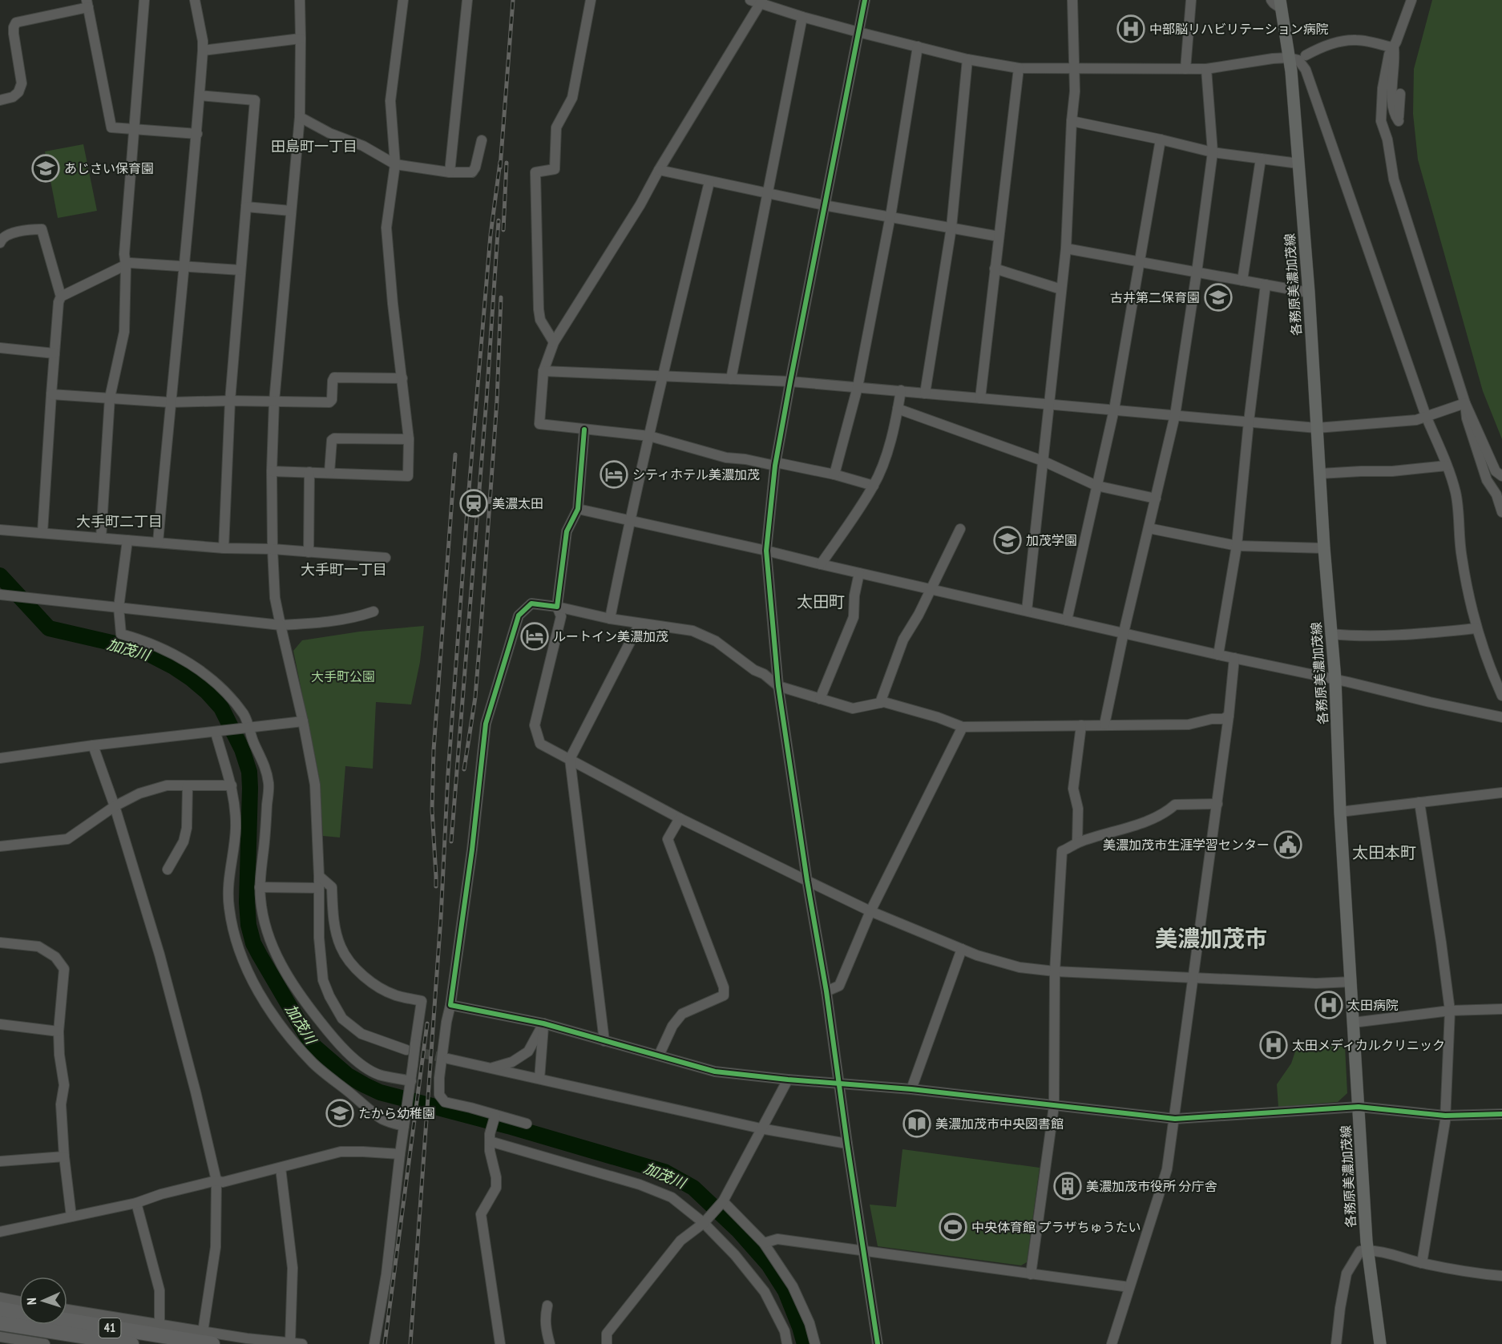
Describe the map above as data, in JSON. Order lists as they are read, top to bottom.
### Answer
{
  "streets": {
    "highway": ["41"],
    "main road": ["各務原美濃加茂線"]
  },
  "districts": [
    "田島町一丁目",
    "大手町二丁目",
    "大手町一丁目",
    "太田町",
    "太田本町",
    "美濃加茂市"
  ],
  "water": ["加茂川"],
  "parks": ["大手町公園"],
  "places": {
    "hospital": ["中部脳リハビリテーション病院", "太田病院", "太田メディカルクリニック"],
    "school or university": [
      "あじさい保育園",
      "古井第二保育園",
      "加茂学園",
      "たから幼稚園"
    ],
    "hotel": ["シティホテル美濃加茂", "ルートイン美濃加茂"],
    "station": ["美濃太田"],
    "public building": ["美濃加茂市生涯学習センター"],
    "library": ["美濃加茂市中央図書館"],
    "building": ["美濃加茂市役所 分庁舎"],
    "sports": ["中央体育館 プラザちゅうたい"]
  },
  "north": "left"
}
